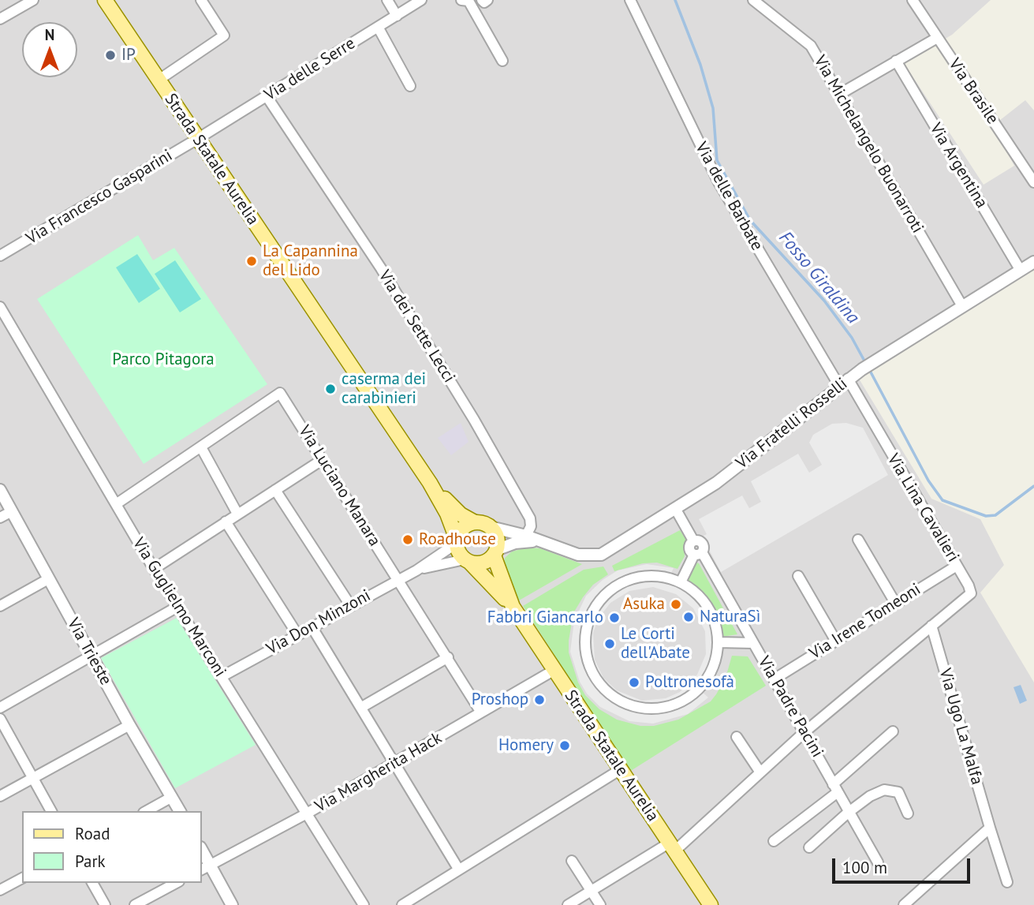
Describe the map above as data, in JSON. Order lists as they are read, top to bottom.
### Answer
{
  "streets": {
    "main road": ["Strada Statale Aurelia"],
    "street": [
      "Via delle Serre",
      "Via Brasile",
      "Via Michelangelo Buonarroti",
      "Via Argentina",
      "Via delle Barbate",
      "Via Francesco Gasparini",
      "Via dei Sette Lecci",
      "Via Fratelli Rosselli",
      "Via Luciano Manara",
      "Via Lina Cavalieri",
      "Via Guglielmo Marconi",
      "Via Irene Tomeoni",
      "Via Don Minzoni",
      "Via Trieste",
      "Via Padre Pacini",
      "Via Ugo La Malfa",
      "Via Margherita Hack"
    ]
  },
  "crossings": [
    ["Via delle Serre", "Strada Statale Aurelia"],
    ["Via delle Serre", "Via Francesco Gasparini"],
    ["Via delle Serre", "Via dei Sette Lecci"],
    ["Via Michelangelo Buonarroti", "Via Fratelli Rosselli"],
    ["Strada Statale Aurelia", "Via Francesco Gasparini"],
    ["Strada Statale Aurelia", "Via Fratelli Rosselli"],
    ["Strada Statale Aurelia", "Via Don Minzoni"],
    ["Strada Statale Aurelia", "Via Margherita Hack"],
    ["Via Argentina", "Via Fratelli Rosselli"],
    ["Via delle Barbate", "Via Fratelli Rosselli"],
    ["Via delle Barbate", "Via Lina Cavalieri"],
    ["Via dei Sette Lecci", "Via Fratelli Rosselli"],
    ["Via Fratelli Rosselli", "Via Lina Cavalieri"],
    ["Via Fratelli Rosselli", "Via Don Minzoni"],
    ["Via Fratelli Rosselli", "Via Padre Pacini"],
    ["Via Luciano Manara", "Via Don Minzoni"],
    ["Via Luciano Manara", "Via Margherita Hack"],
    ["Via Lina Cavalieri", "Via Irene Tomeoni"],
    ["Via Lina Cavalieri", "Via Ugo La Malfa"],
    ["Via Guglielmo Marconi", "Via Don Minzoni"],
    ["Via Guglielmo Marconi", "Via Margherita Hack"],
    ["Via Irene Tomeoni", "Via Padre Pacini"]
  ],
  "water": ["Fosso Giraldina"],
  "parks": ["Parco Pitagora"],
  "places": [
    "IP",
    "La Capannina del Lido",
    "caserma dei carabinieri",
    "Roadhouse",
    "Asuka",
    "NaturaSì",
    "Fabbri Giancarlo",
    "Le Corti dell'Abate",
    "Poltronesofà",
    "Proshop",
    "Homery"
  ],
  "legend": ["Road", "Park"],
  "scale_bar": "100 m",
  "north": "top"
}
